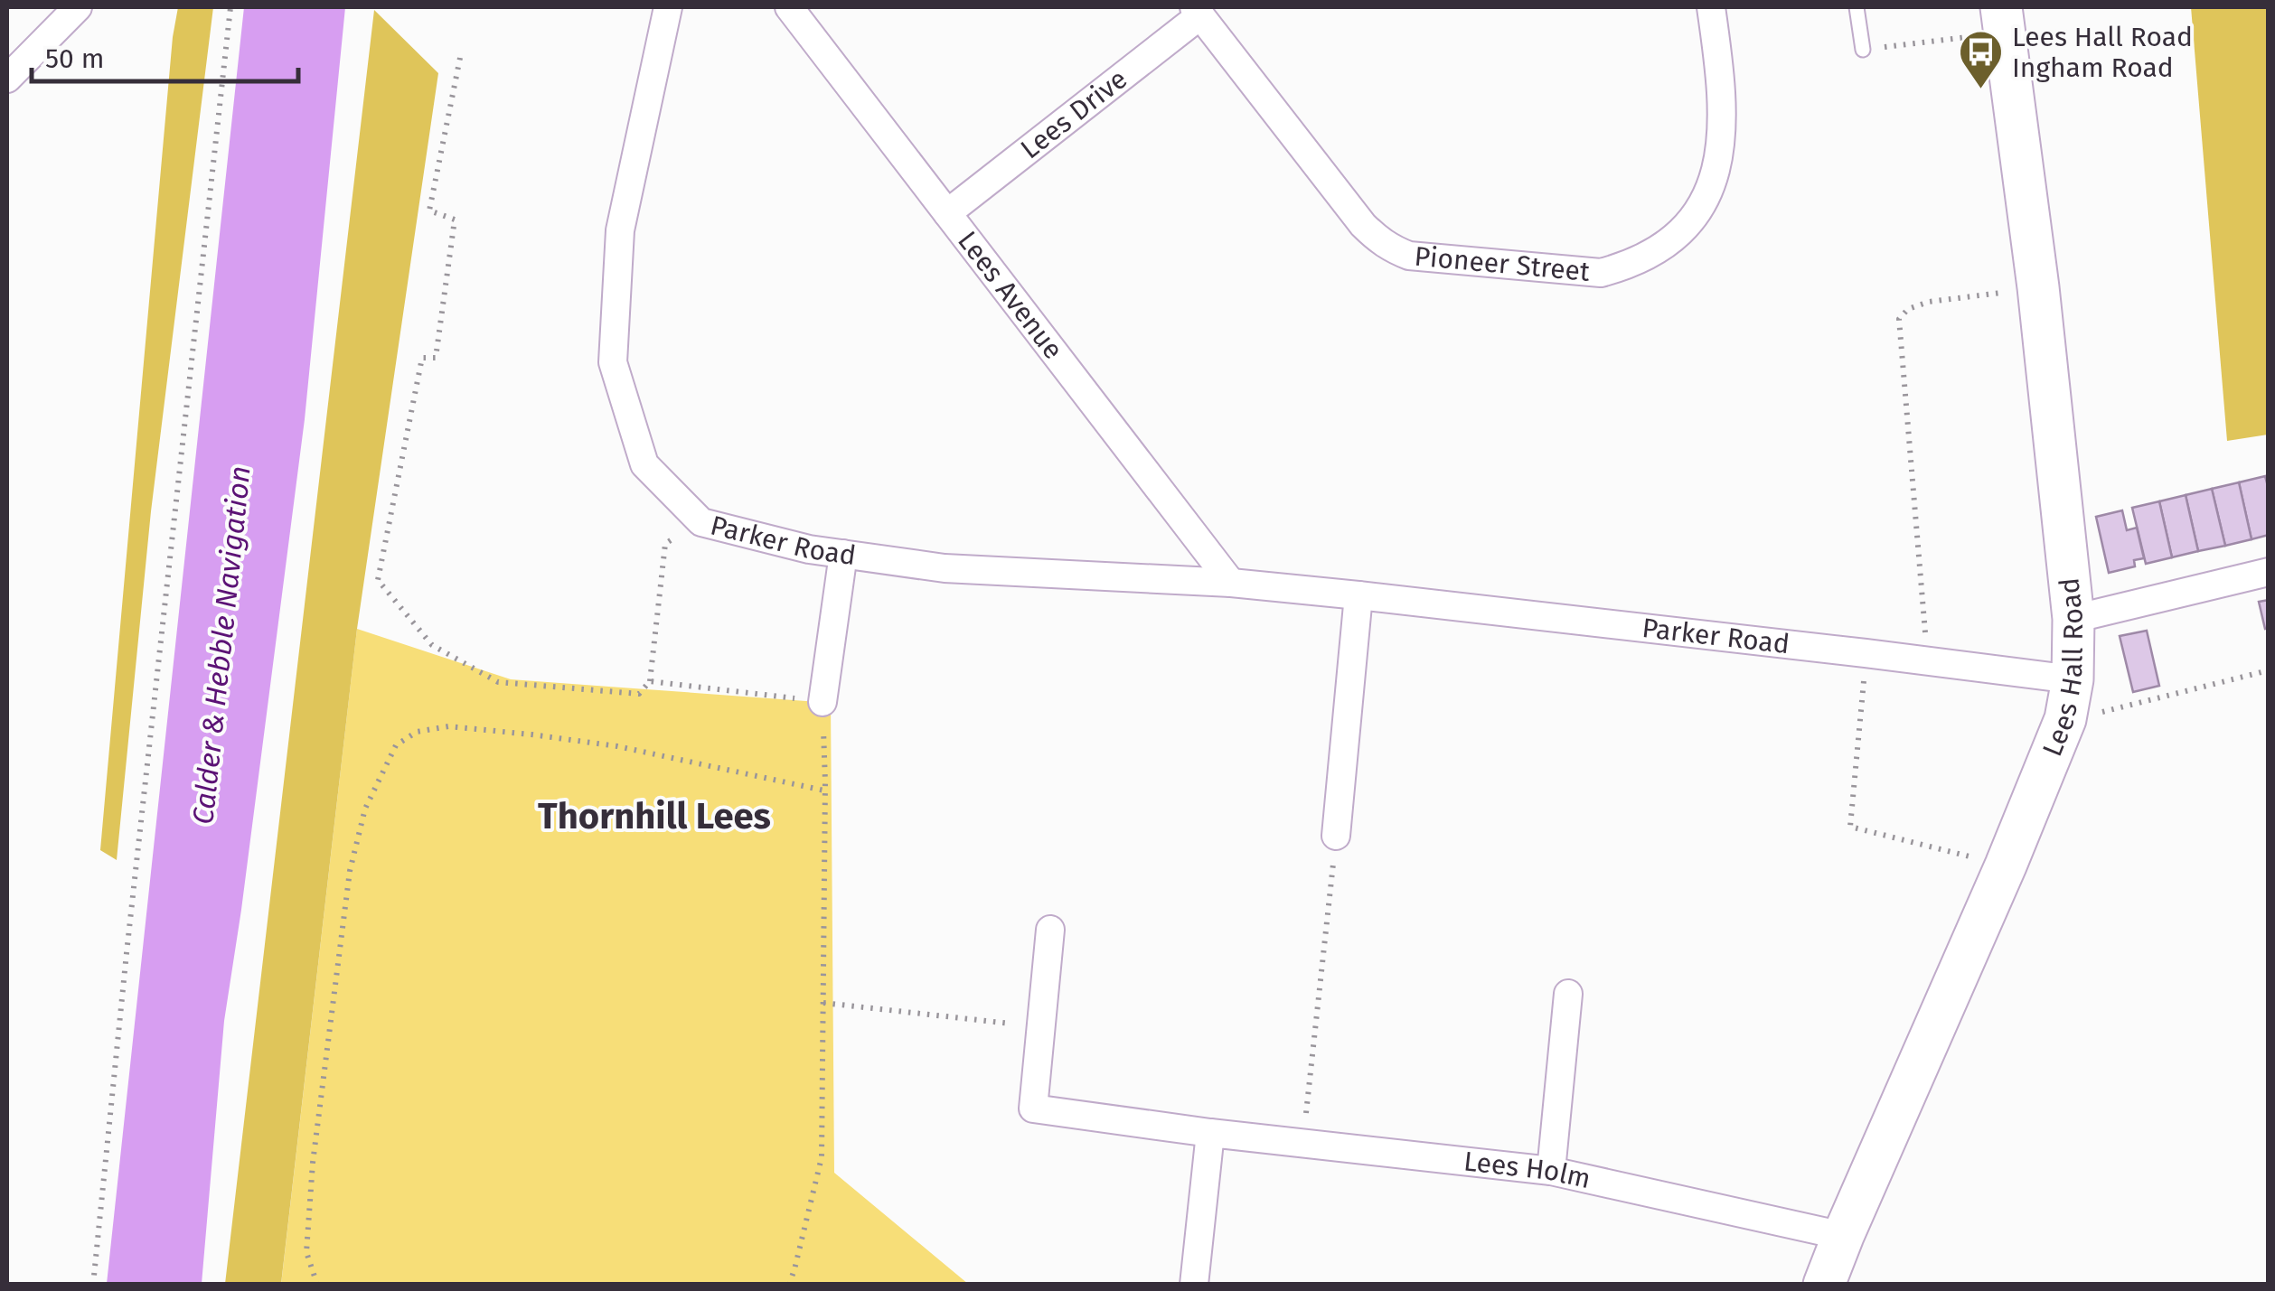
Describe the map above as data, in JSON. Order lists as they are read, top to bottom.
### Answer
{
  "streets": {
    "street": [
      "Lees Drive",
      "Pioneer Street",
      "Lees Avenue",
      "Parker Road",
      "Lees Hall Road",
      "Lees Holm"
    ]
  },
  "crossings": [
    ["Lees Drive", "Pioneer Street"],
    ["Lees Drive", "Lees Avenue"],
    ["Lees Avenue", "Parker Road"],
    ["Parker Road", "Lees Hall Road"],
    ["Lees Hall Road", "Lees Holm"]
  ],
  "districts": ["Thornhill Lees"],
  "water": ["Calder & Hebble Navigation"],
  "places": {
    "bus stop": ["Lees Hall Road Ingham Road"]
  },
  "scale_bar": "50 m"
}
